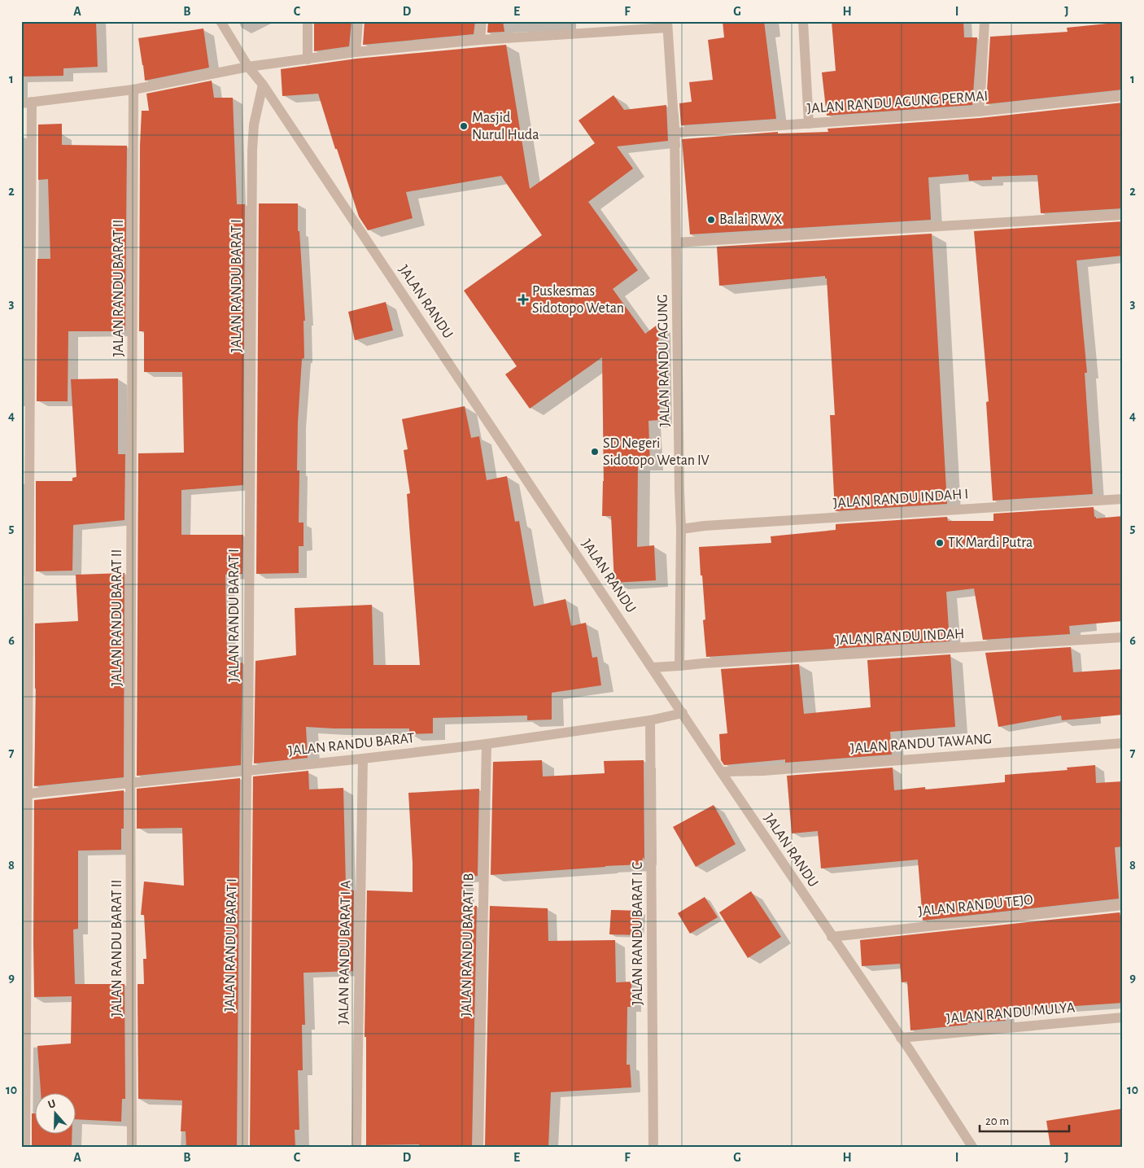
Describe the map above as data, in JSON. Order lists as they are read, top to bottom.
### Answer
{
  "streets": {
    "street": [
      "JALAN RANDU AGUNG PERMAI",
      "JALAN RANDU BARAT I",
      "JALAN RANDU BARAT II",
      "JALAN RANDU",
      "JALAN RANDU AGUNG",
      "JALAN RANDU INDAH I",
      "JALAN RANDU INDAH",
      "JALAN RANDU TAWANG",
      "JALAN RANDU BARAT",
      "JALAN RANDU TEJO",
      "JALAN RANDU BARAT I C",
      "JALAN RANDU BARAT I B",
      "JALAN RANDU BARAT I A",
      "JALAN RANDU MULYA"
    ]
  },
  "crossings": [
    ["JALAN RANDU AGUNG PERMAI", "JALAN RANDU AGUNG"],
    ["JALAN RANDU BARAT I", "JALAN RANDU"],
    ["JALAN RANDU BARAT I", "JALAN RANDU BARAT"],
    ["JALAN RANDU BARAT II", "JALAN RANDU BARAT"],
    ["JALAN RANDU", "JALAN RANDU TAWANG"],
    ["JALAN RANDU", "JALAN RANDU BARAT"],
    ["JALAN RANDU", "JALAN RANDU TEJO"],
    ["JALAN RANDU", "JALAN RANDU MULYA"],
    ["JALAN RANDU AGUNG", "JALAN RANDU INDAH I"],
    ["JALAN RANDU AGUNG", "JALAN RANDU INDAH"],
    ["JALAN RANDU BARAT", "JALAN RANDU BARAT I C"],
    ["JALAN RANDU BARAT", "JALAN RANDU BARAT I B"],
    ["JALAN RANDU BARAT", "JALAN RANDU BARAT I A"]
  ],
  "places": {
    "other": [
      "Masjid Nurul Huda",
      "Balai RW X",
      "SD Negeri Sidotopo Wetan IV",
      "TK Mardi Putra"
    ],
    "health": ["Puskesmas Sidotopo Wetan"]
  },
  "scale_bar": "20 m",
  "north": "top",
  "grid": {
    "columns": [
      "A",
      "B",
      "C",
      "D",
      "E",
      "F",
      "G",
      "H",
      "I",
      "J"
    ],
    "rows": [
      "1",
      "2",
      "3",
      "4",
      "5",
      "6",
      "7",
      "8",
      "9",
      "10"
    ]
  }
}
